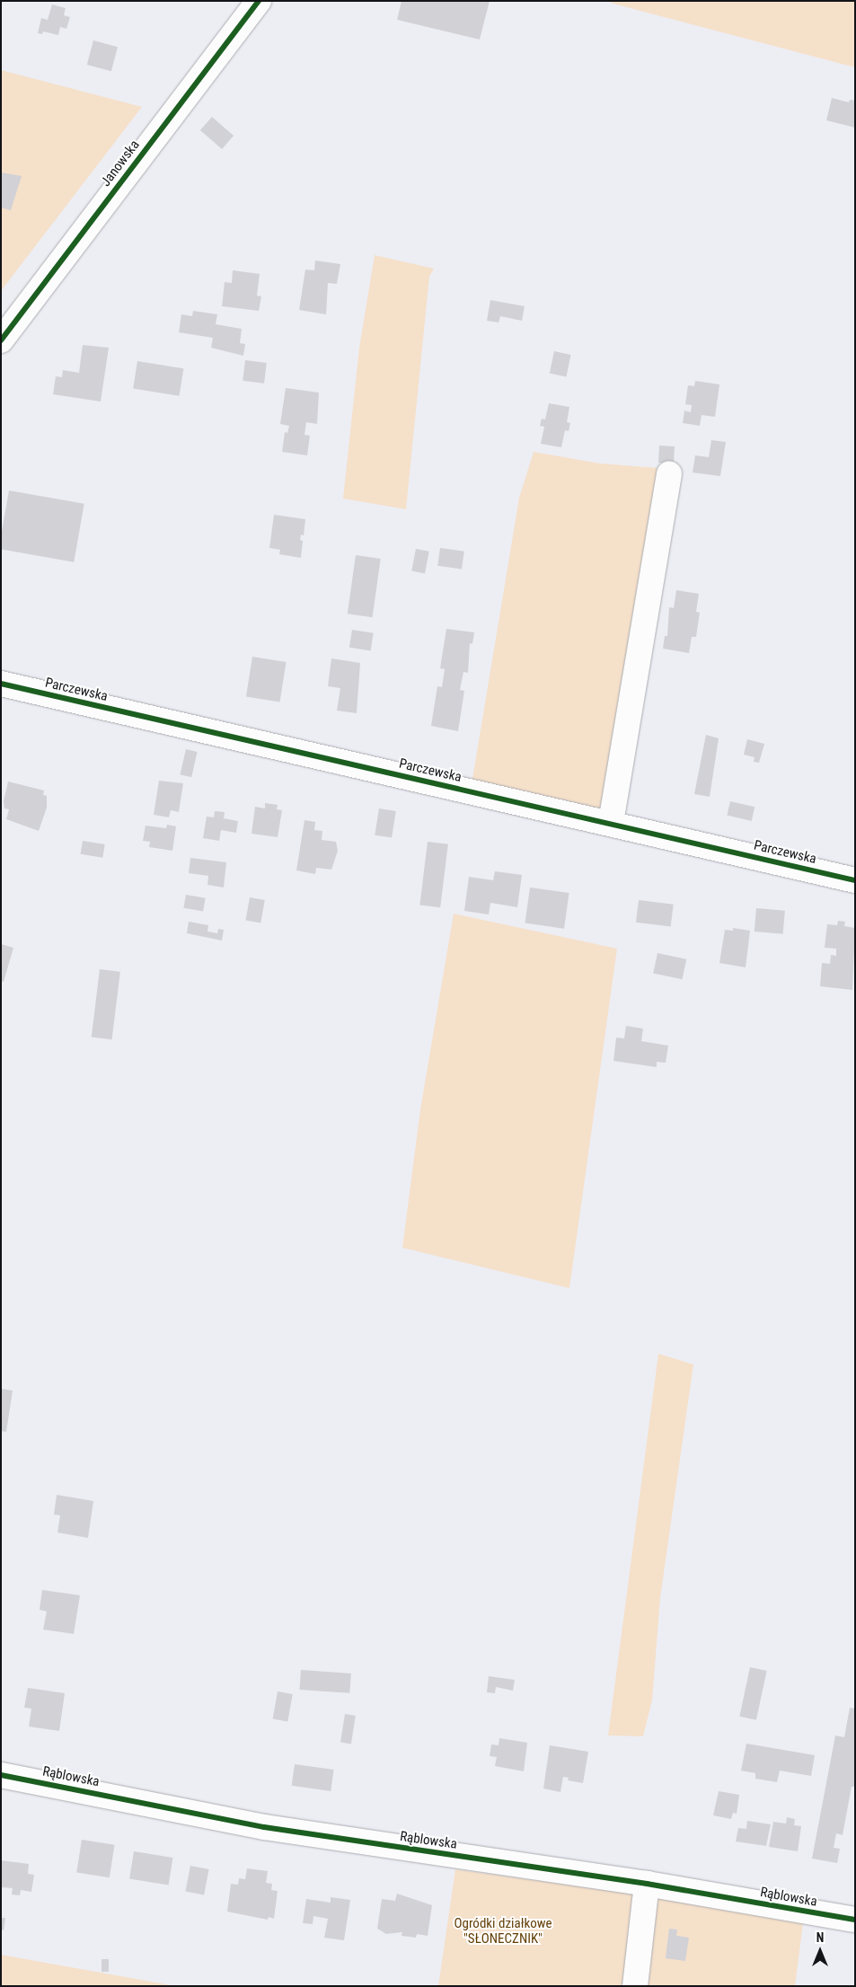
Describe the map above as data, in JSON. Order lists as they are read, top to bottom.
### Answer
{
  "streets": {
    "street": ["Janowska", "Parczewska", "Rąblowska"]
  },
  "parks": ["Ogródki działkowe \"SŁONECZNIK\""],
  "north": "top"
}
